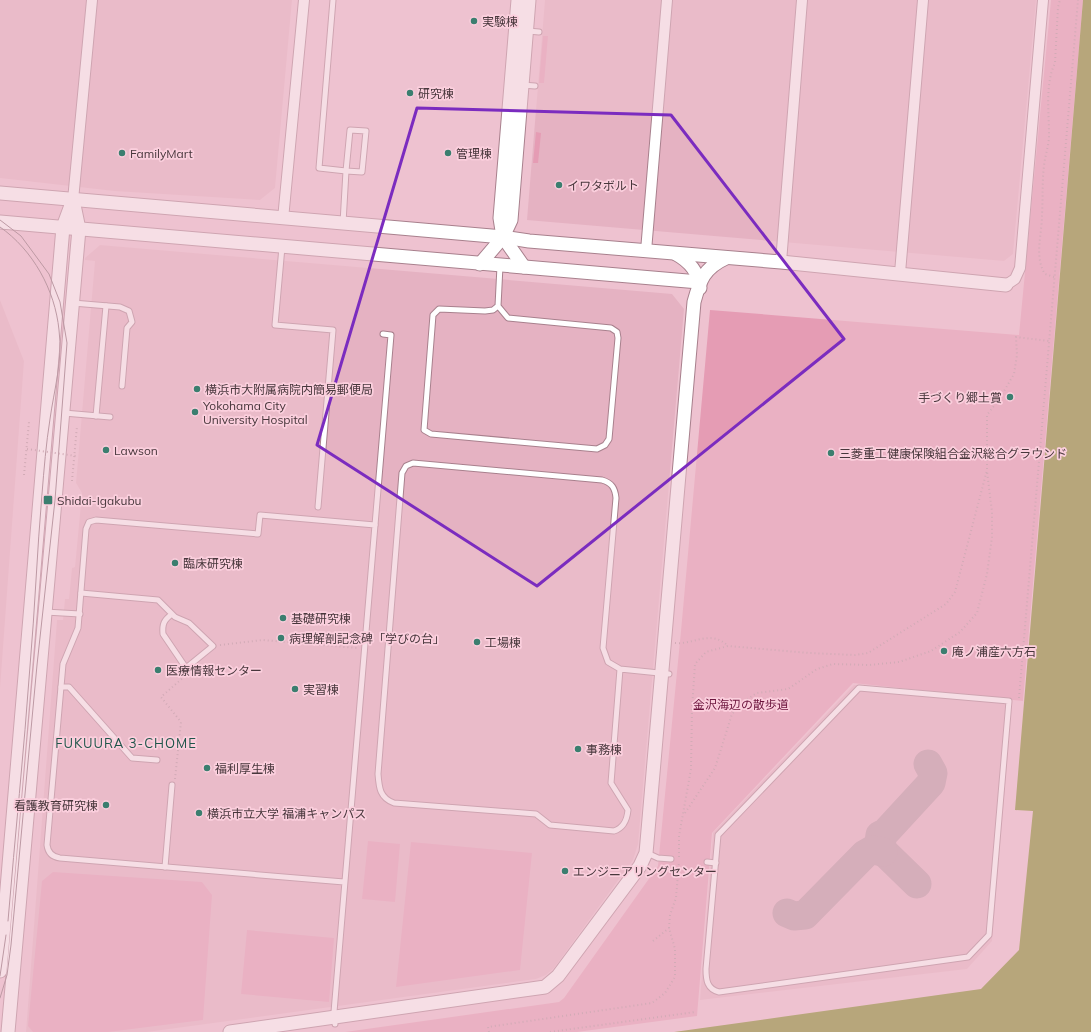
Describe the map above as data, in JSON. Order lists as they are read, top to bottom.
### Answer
{
  "districts": ["FUKUURA 3-CHOME"],
  "parks": ["金沢海辺の散歩道"],
  "places": {
    "other": [
      "実験棟",
      "研究棟",
      "FamilyMart",
      "管理棟",
      "イワタボルト",
      "横浜市大附属病院内簡易郵便局",
      "手づくり郷土賞",
      "Yokohama City University Hospital",
      "Lawson",
      "三菱重工健康保険組合金沢総合グラウンド",
      "臨床研究棟",
      "基礎研究棟",
      "病理解剖記念碑「学びの台」",
      "工場棟",
      "庵ノ浦産六方石",
      "医療情報センター",
      "実習棟",
      "事務棟",
      "福利厚生棟",
      "看護教育研究棟",
      "横浜市立大学 福浦キャンパス",
      "エンジニアリングセンター"
    ],
    "transit": ["Shidai-Igakubu"]
  }
}
